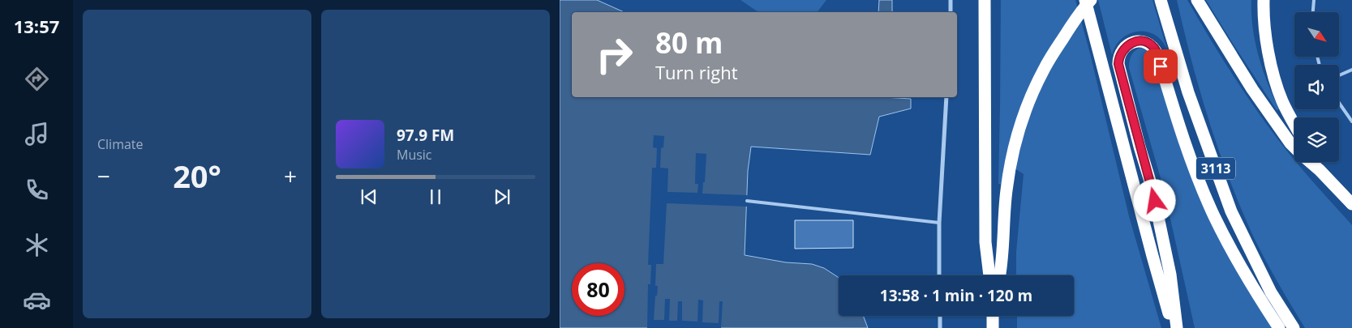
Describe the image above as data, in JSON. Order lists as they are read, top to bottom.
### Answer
{
  "streets": {
    "highway": ["3113"]
  },
  "north": "bottom right",
  "page": {
    "tabs": "13:57",
    "tile": "Climate",
    "turn": ["80 m", "Turn right"],
    "song": ["97.9 FM", "Music"],
    "heat": ["−", "20°", "+"],
    "limit": "80",
    "trip": "13:58 · 1 min · 120 m"
  }
}
